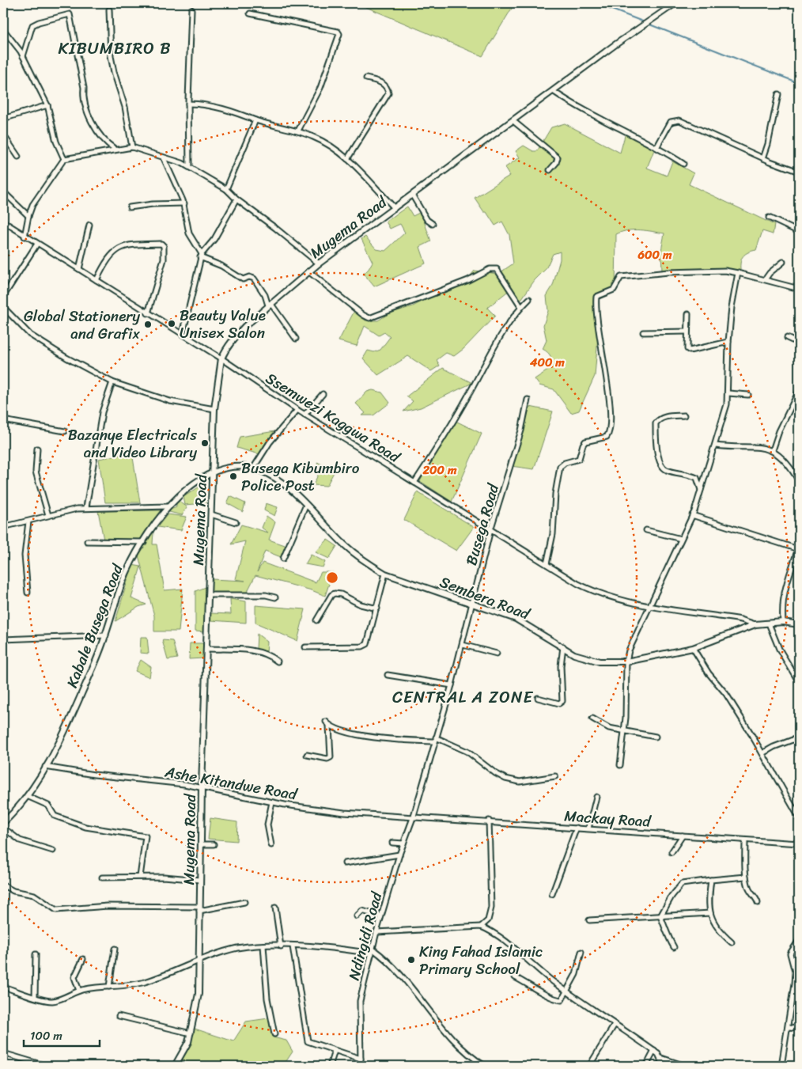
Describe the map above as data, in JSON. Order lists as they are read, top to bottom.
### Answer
{
  "streets": {
    "street": [
      "Mugema Road",
      "Ssemwezi Kaggwa Road",
      "Busega Road",
      "Sembera Road",
      "Kabale Busega Road",
      "Ashe Kitandwe Road",
      "Mackay Road",
      "Ndingidi Road"
    ]
  },
  "crossings": [
    ["Mugema Road", "Ssemwezi Kaggwa Road"],
    ["Mugema Road", "Sembera Road"],
    ["Mugema Road", "Kabale Busega Road"],
    ["Mugema Road", "Ashe Kitandwe Road"],
    ["Ssemwezi Kaggwa Road", "Busega Road"],
    ["Ssemwezi Kaggwa Road", "Sembera Road"],
    ["Busega Road", "Sembera Road"],
    ["Busega Road", "Ashe Kitandwe Road"],
    ["Busega Road", "Mackay Road"],
    ["Busega Road", "Ndingidi Road"],
    ["Sembera Road", "Kabale Busega Road"],
    ["Kabale Busega Road", "Ashe Kitandwe Road"],
    ["Ashe Kitandwe Road", "Mackay Road"],
    ["Ashe Kitandwe Road", "Ndingidi Road"],
    ["Mackay Road", "Ndingidi Road"]
  ],
  "districts": ["KIBUMBIRO B", "CENTRAL A ZONE"],
  "places": [
    "Beauty Value Unisex Salon",
    "Global Stationery and Grafix",
    "Bazanye Electricals and Video Library",
    "Busega Kibumbiro Police Post",
    "King Fahad Islamic Primary School"
  ],
  "scale_bar": "100 m",
  "rings": ["600 m", "400 m", "200 m"]
}
